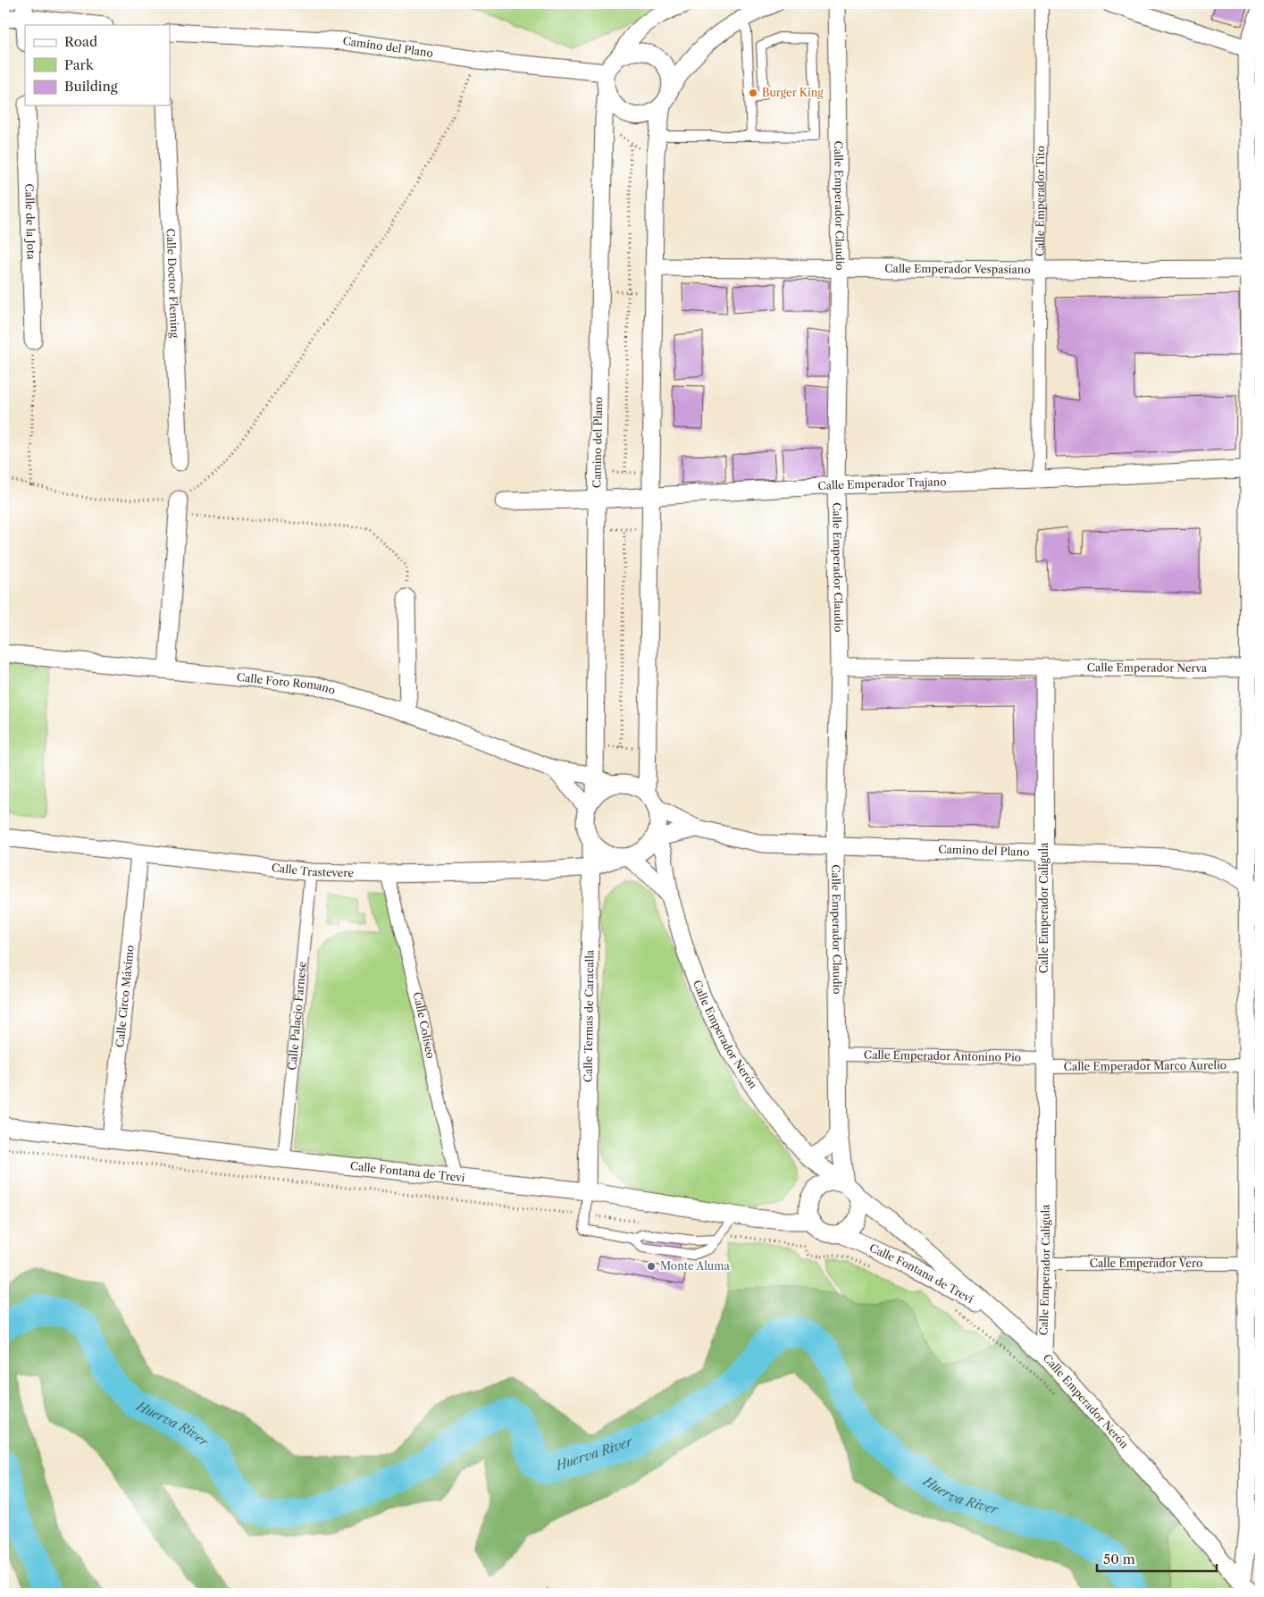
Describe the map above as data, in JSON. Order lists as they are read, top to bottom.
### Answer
{
  "streets": {
    "street": [
      "Camino del Plano",
      "Calle Emperador Tito",
      "Calle Emperador Claudio",
      "Calle de la Jota",
      "Calle Emperador Vespasiano",
      "Calle Doctor Fleming",
      "Calle Emperador Trajano",
      "Calle Emperador Nerva",
      "Calle Foro Romano",
      "Calle Trastevere",
      "Calle Emperador Calígula",
      "Calle Circo Máximo",
      "Calle Palacio Farnese",
      "Calle Termas de Caracalla",
      "Calle Coliseo",
      "Calle Emperador Nerón",
      "Calle Emperador Antonino Pio",
      "Calle Emperador Marco Aurelio",
      "Calle Fontana de Trevi",
      "Calle Emperador Vero"
    ]
  },
  "crossings": [
    ["Camino del Plano", "Calle Emperador Claudio"],
    ["Camino del Plano", "Calle Emperador Trajano"],
    ["Camino del Plano", "Calle Foro Romano"],
    ["Camino del Plano", "Calle Trastevere"],
    ["Camino del Plano", "Calle Emperador Calígula"],
    ["Camino del Plano", "Calle Termas de Caracalla"],
    ["Camino del Plano", "Calle Emperador Nerón"],
    ["Calle Emperador Tito", "Calle Emperador Vespasiano"],
    ["Calle Emperador Tito", "Calle Emperador Trajano"],
    ["Calle Emperador Claudio", "Calle Emperador Vespasiano"],
    ["Calle Emperador Claudio", "Calle Emperador Trajano"],
    ["Calle Emperador Claudio", "Calle Emperador Nerón"],
    ["Calle Emperador Claudio", "Calle Emperador Antonino Pio"],
    ["Calle Emperador Claudio", "Calle Fontana de Trevi"],
    ["Calle Emperador Nerva", "Calle Emperador Calígula"],
    ["Calle Foro Romano", "Calle Trastevere"],
    ["Calle Foro Romano", "Calle Termas de Caracalla"],
    ["Calle Foro Romano", "Calle Emperador Nerón"],
    ["Calle Trastevere", "Calle Circo Máximo"],
    ["Calle Trastevere", "Calle Palacio Farnese"],
    ["Calle Trastevere", "Calle Termas de Caracalla"],
    ["Calle Trastevere", "Calle Coliseo"],
    ["Calle Trastevere", "Calle Emperador Nerón"],
    ["Calle Emperador Calígula", "Calle Emperador Nerón"],
    ["Calle Emperador Calígula", "Calle Emperador Antonino Pio"],
    ["Calle Emperador Calígula", "Calle Emperador Marco Aurelio"],
    ["Calle Emperador Calígula", "Calle Emperador Vero"],
    ["Calle Circo Máximo", "Calle Fontana de Trevi"],
    ["Calle Palacio Farnese", "Calle Fontana de Trevi"],
    ["Calle Termas de Caracalla", "Calle Emperador Nerón"],
    ["Calle Termas de Caracalla", "Calle Fontana de Trevi"],
    ["Calle Coliseo", "Calle Fontana de Trevi"],
    ["Calle Emperador Nerón", "Calle Fontana de Trevi"],
    ["Calle Emperador Antonino Pio", "Calle Emperador Marco Aurelio"]
  ],
  "water": ["Huerva River"],
  "places": ["Burger King", "Monte Aluma"],
  "legend": ["Road", "Park", "Building"],
  "scale_bar": "50 m"
}
